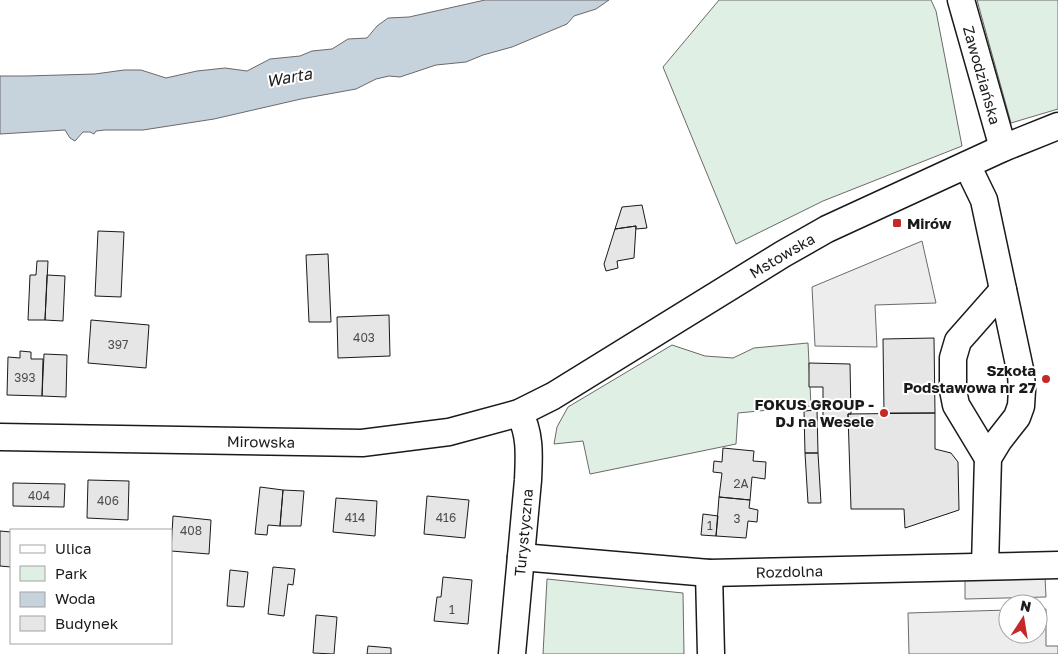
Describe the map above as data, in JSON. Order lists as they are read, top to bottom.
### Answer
{
  "streets": {
    "street": [
      "Zawodziańska",
      "Mstowska",
      "Mirowska",
      "Turystyczna",
      "Rozdolna"
    ]
  },
  "crossings": [
    ["Zawodziańska", "Mstowska"],
    ["Mstowska", "Mirowska"],
    ["Mstowska", "Turystyczna"],
    ["Mirowska", "Turystyczna"],
    ["Turystyczna", "Rozdolna"]
  ],
  "water": ["Warta"],
  "places": {
    "transit": ["Mirów"],
    "other": ["Szkoła Podstawowa nr 27", "FOKUS GROUP - DJ na Wesele"]
  },
  "house_numbers": [
    "403",
    "397",
    "393",
    "2A",
    "404",
    "406",
    "414",
    "416",
    "3",
    "1",
    "408",
    "1"
  ],
  "legend": [
    "Ulica",
    "Park",
    "Woda",
    "Budynek"
  ],
  "north": "top"
}
